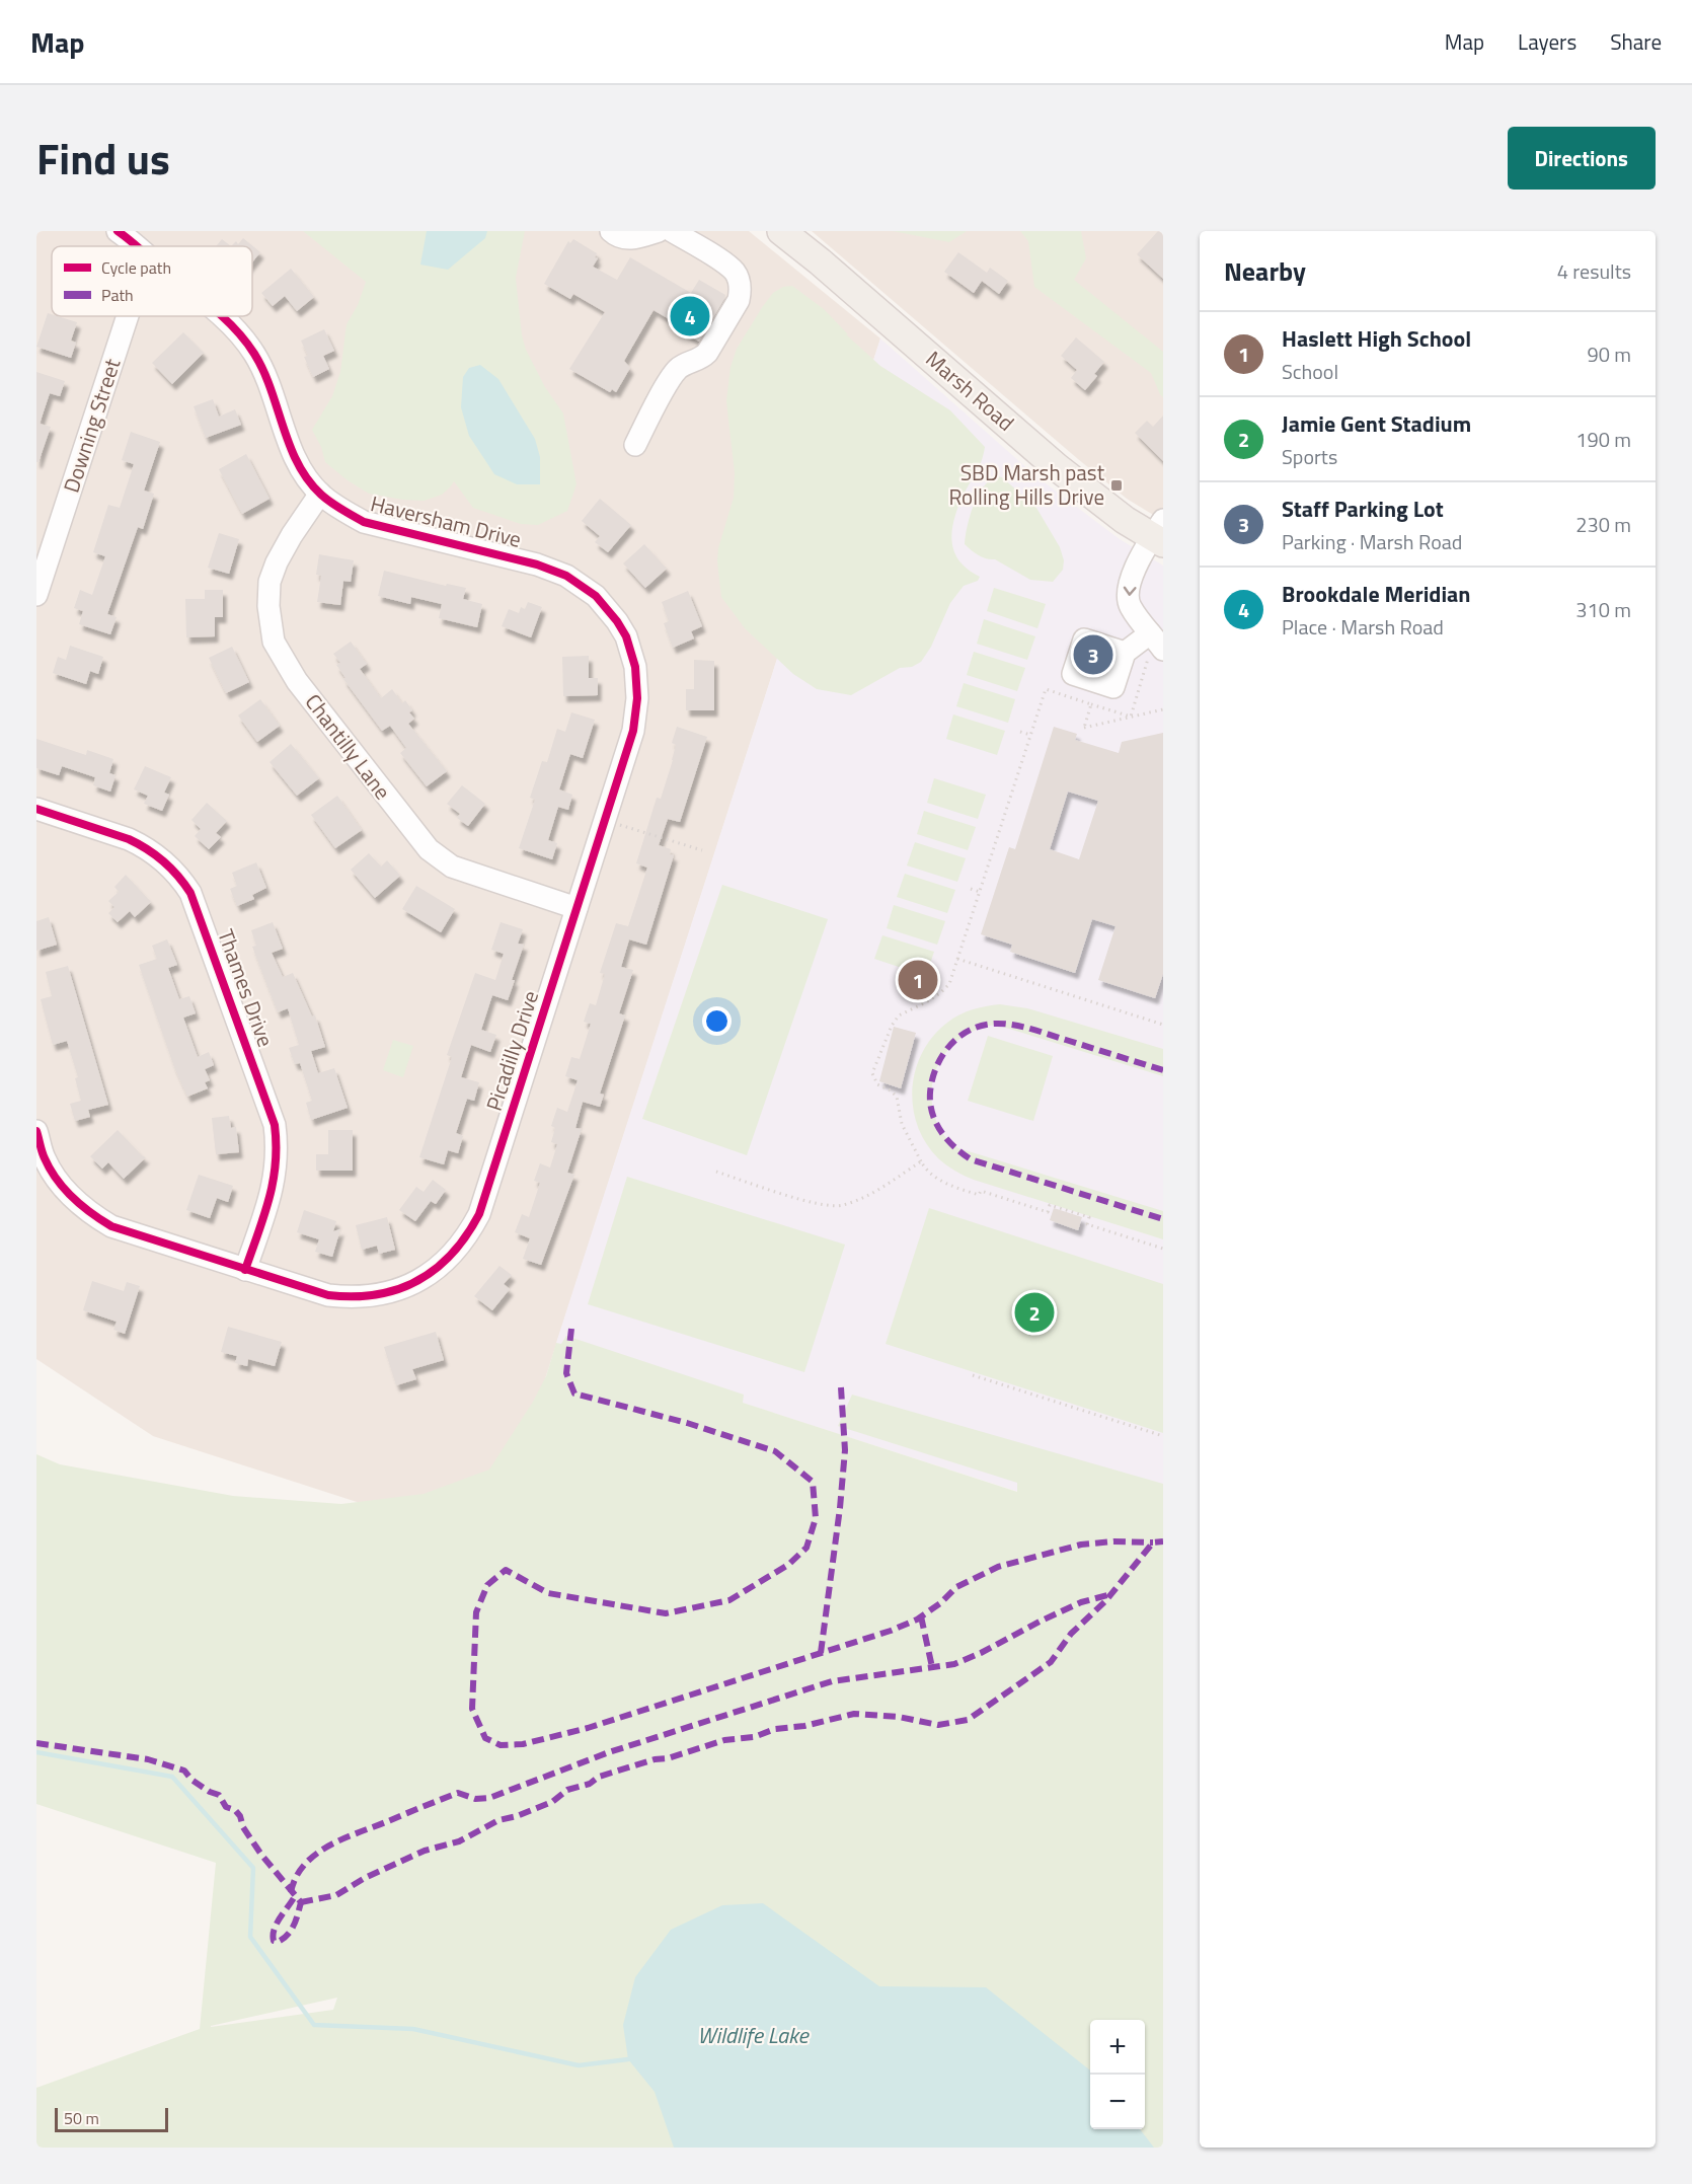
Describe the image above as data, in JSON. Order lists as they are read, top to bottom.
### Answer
{
  "streets": {
    "main road": ["Marsh Road"],
    "street": [
      "Downing Street",
      "Haversham Drive",
      "Chantilly Lane",
      "Thames Drive",
      "Picadilly Drive"
    ]
  },
  "crossings": [
    ["Haversham Drive", "Chantilly Lane"],
    ["Haversham Drive", "Picadilly Drive"],
    ["Chantilly Lane", "Picadilly Drive"],
    ["Thames Drive", "Picadilly Drive"]
  ],
  "water": ["Wildlife Lake"],
  "places": {
    "transit": ["SBD Marsh past Rolling Hills Drive"]
  },
  "legend": ["Cycle path", "Path"],
  "scale_bar": "50 m",
  "page": {
    "header": "Map",
    "nav": ["Map", "Layers", "Share"],
    "title": "Find us",
    "buttons": "Directions",
    "heading": ["Nearby", "4 results"],
    "pins": [
      "4",
      "3",
      "1",
      "2"
    ],
    "list": [
      {
        "mark": "1",
        "name": "Haslett High School",
        "note": "School",
        "value": "90 m"
      },
      {
        "mark": "2",
        "name": "Jamie Gent Stadium",
        "note": "Sports",
        "value": "190 m"
      },
      {
        "mark": "3",
        "name": "Staff Parking Lot",
        "note": "Parking · Marsh Road",
        "value": "230 m"
      },
      {
        "mark": "4",
        "name": "Brookdale Meridian",
        "note": "Place · Marsh Road",
        "value": "310 m"
      }
    ],
    "map_buttons": ["+", "−"],
    "scale": "50 m"
  }
}
